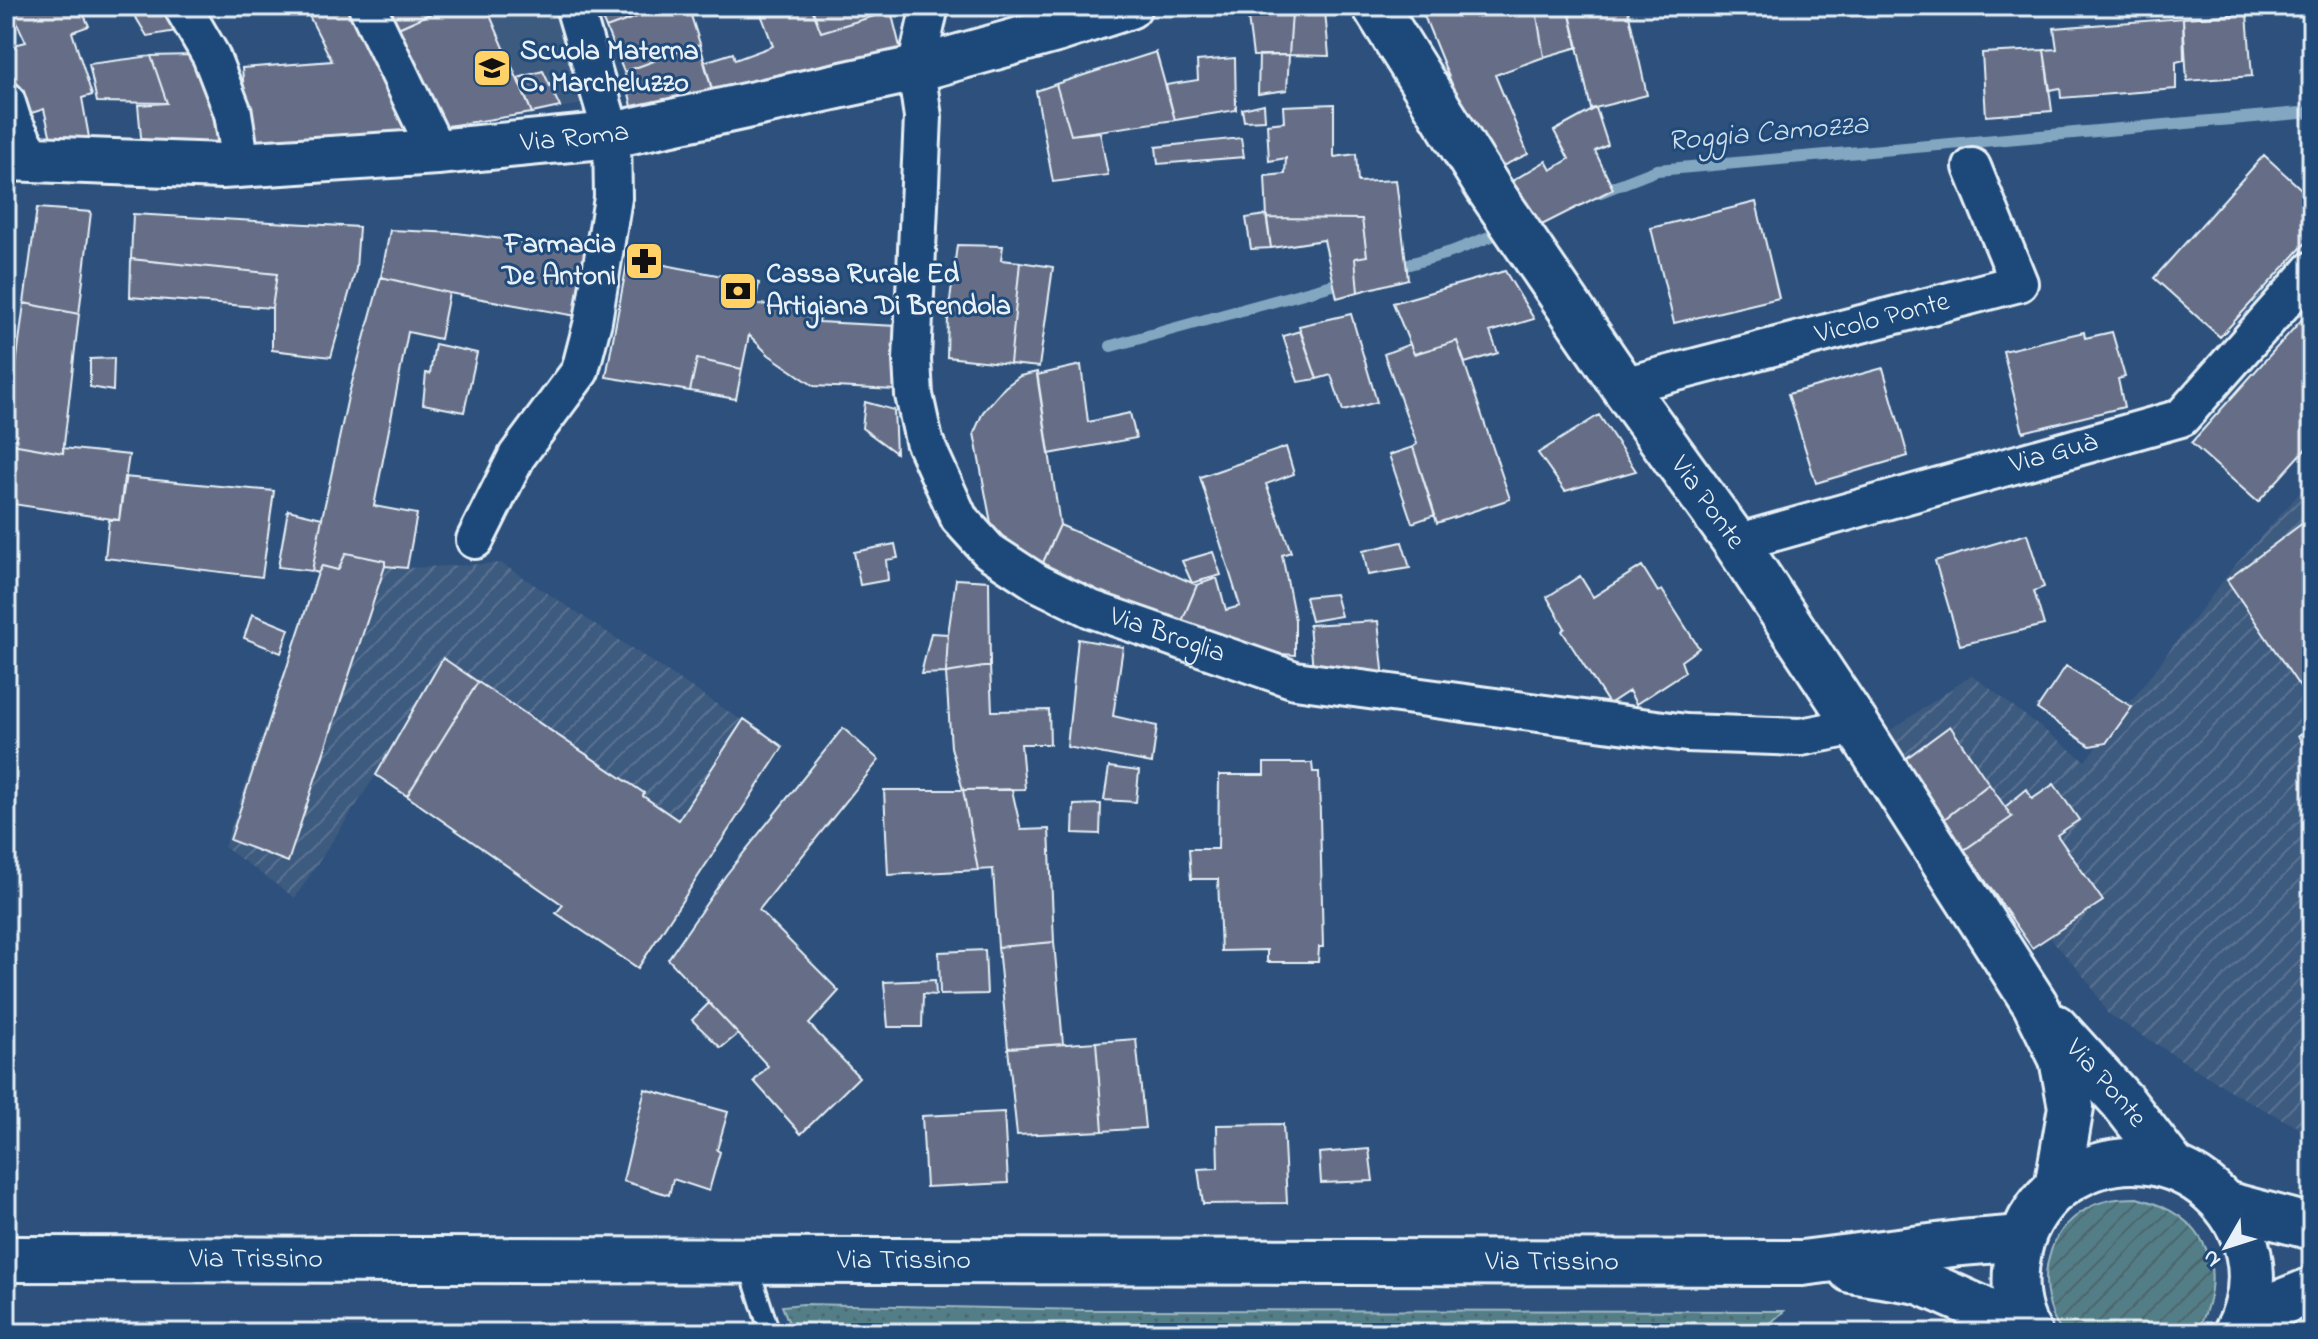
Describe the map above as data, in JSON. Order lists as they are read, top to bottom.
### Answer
{
  "streets": {
    "main road": ["Via Roma", "Via Ponte", "Via Trissino"],
    "street": ["Vicolo Ponte", "Via Guà", "Via Broglia"]
  },
  "crossings": [
    ["Via Roma", "Via Broglia"],
    ["Vicolo Ponte", "Via Ponte"],
    ["Via Guà", "Via Ponte"],
    ["Via Ponte", "Via Broglia"]
  ],
  "water": ["Roggia Camozza"],
  "places": {
    "school or university": ["Scuola Materna O. Marcheluzzo"],
    "pharmacy": ["Farmacia De Antoni"],
    "bank": ["Cassa Rurale Ed Artigiana Di Brendola"]
  },
  "north": "bottom left"
}
